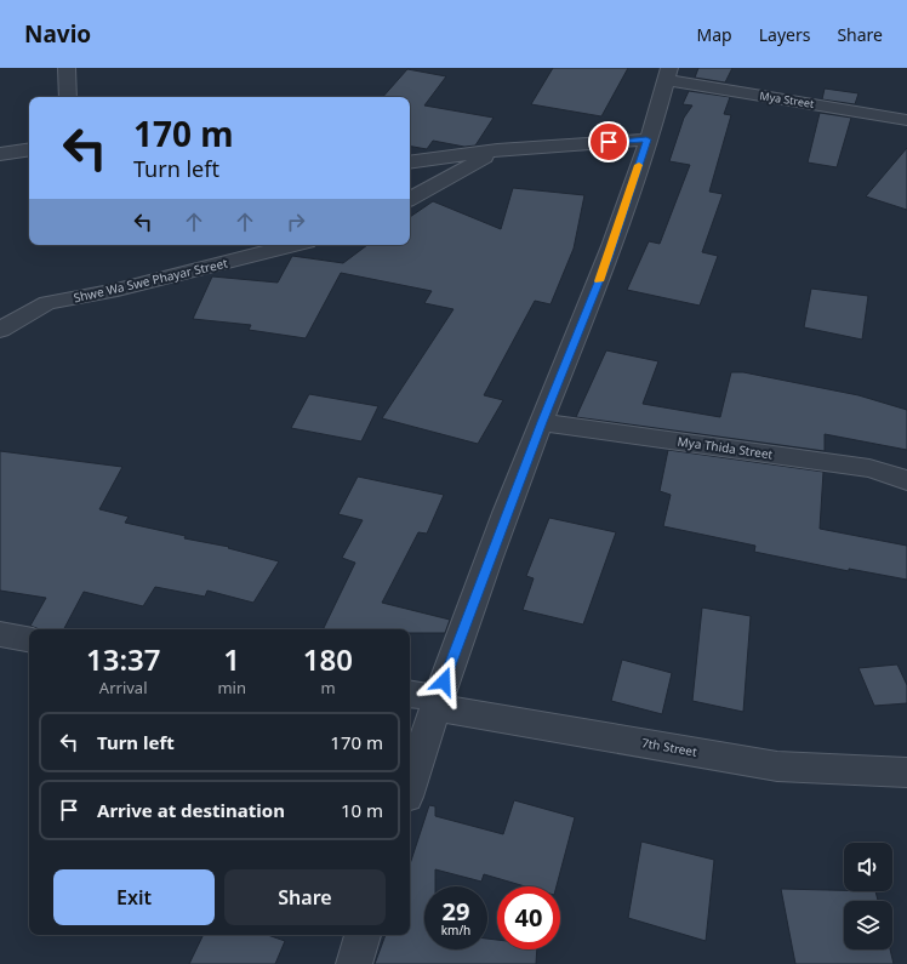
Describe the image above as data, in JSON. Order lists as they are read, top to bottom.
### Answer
{
  "streets": {
    "street": [
      "Mya Street",
      "Shwe Wa Swe Phayar Street",
      "Mya Thida Street",
      "7th Street"
    ]
  },
  "page": {
    "header": "Navio",
    "nav": ["Map", "Layers", "Share"],
    "turn": ["170 m", "Turn left"],
    "eta": [
      "13:37",
      "Arrival",
      "1",
      "min",
      "180",
      "m"
    ],
    "list": [
      {
        "name": "Turn left",
        "value": "170 m"
      },
      {
        "name": "Arrive at destination",
        "value": "10 m"
      }
    ],
    "buttons": ["Exit", "Share"],
    "speed": "29 km/h",
    "limit": "40"
  }
}
